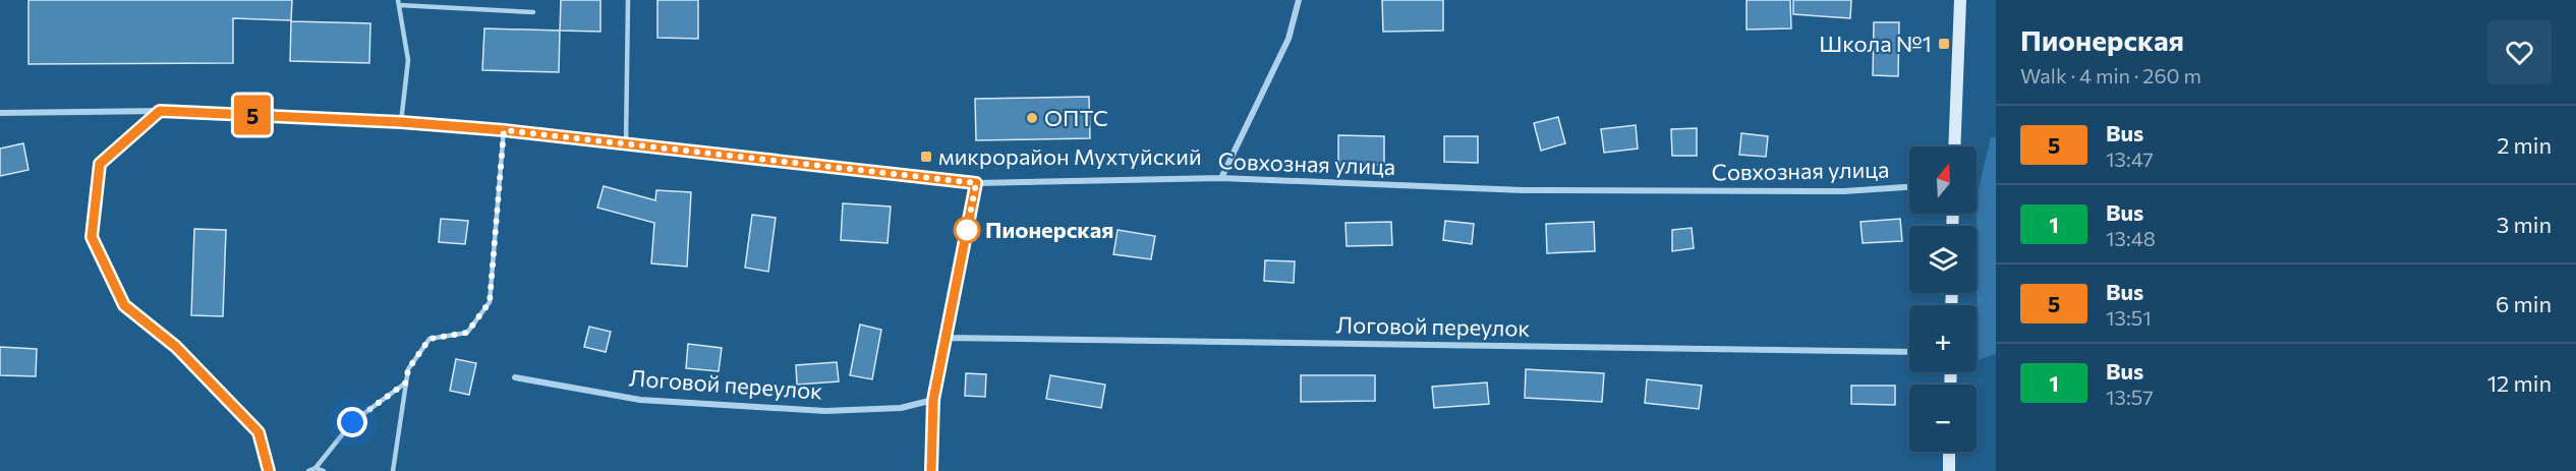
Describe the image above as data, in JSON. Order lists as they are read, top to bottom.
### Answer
{
  "streets": {
    "street": ["Совхозная улица", "Логовой переулок"]
  },
  "places": {
    "transit": ["Школа №1", "микрорайон Мухтуйский"],
    "other": ["ОПТС", "Пионерская"]
  },
  "lines": ["bus line 5"],
  "north": "top",
  "page": {
    "on_map": "5",
    "heading": ["Пионерская", "Walk · 4 min · 260 m"],
    "list": [
      {
        "mark": "5",
        "name": "Bus",
        "note": "13:47",
        "value": "2 min"
      },
      {
        "mark": "1",
        "name": "Bus",
        "note": "13:48",
        "value": "3 min"
      },
      {
        "mark": "5",
        "name": "Bus",
        "note": "13:51",
        "value": "6 min"
      },
      {
        "mark": "1",
        "name": "Bus",
        "note": "13:57",
        "value": "12 min"
      }
    ],
    "map_buttons": ["+", "−"]
  }
}
